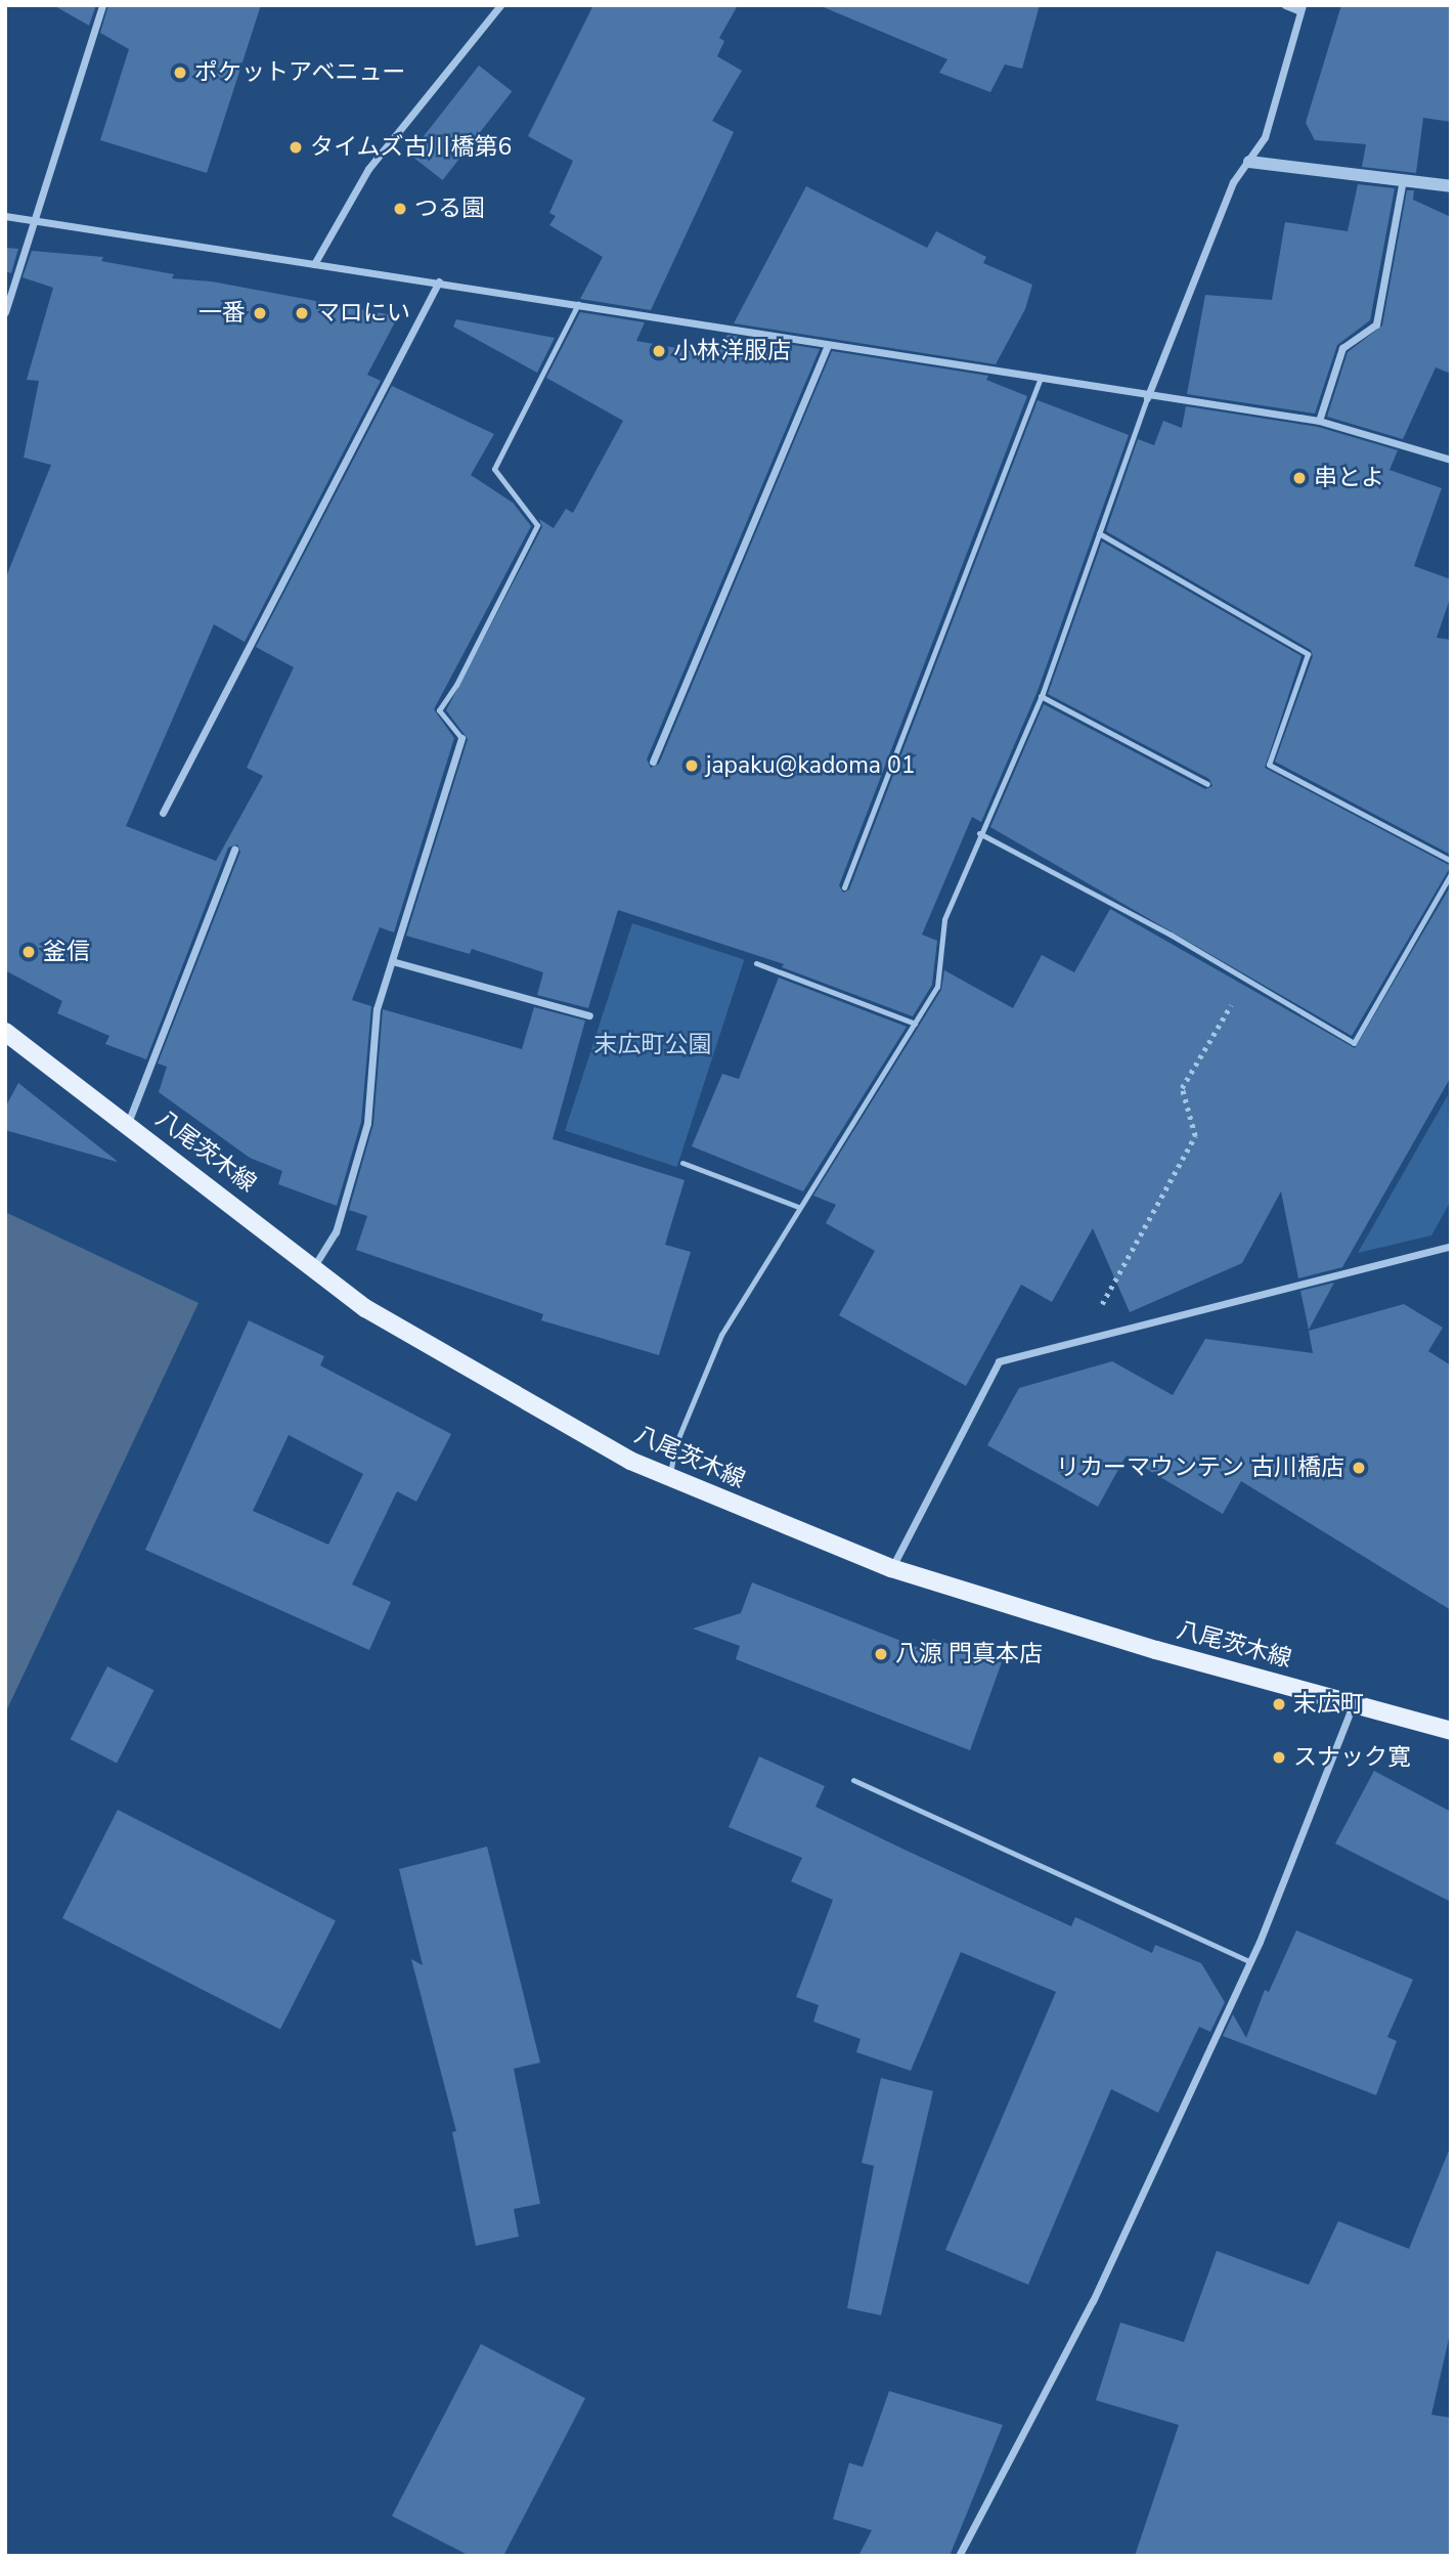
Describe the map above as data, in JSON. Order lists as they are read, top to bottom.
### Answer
{
  "streets": {
    "main road": ["八尾茨木線"]
  },
  "parks": ["末広町公園"],
  "places": [
    "ポケットアベニュー",
    "タイムズ古川橋第6",
    "つる園",
    "一番",
    "マロにい",
    "小林洋服店",
    "串とよ",
    "japaku@kadoma 01",
    "釜信",
    "リカーマウンテン 古川橋店",
    "八源 門真本店",
    "末広町",
    "スナック寛"
  ]
}
